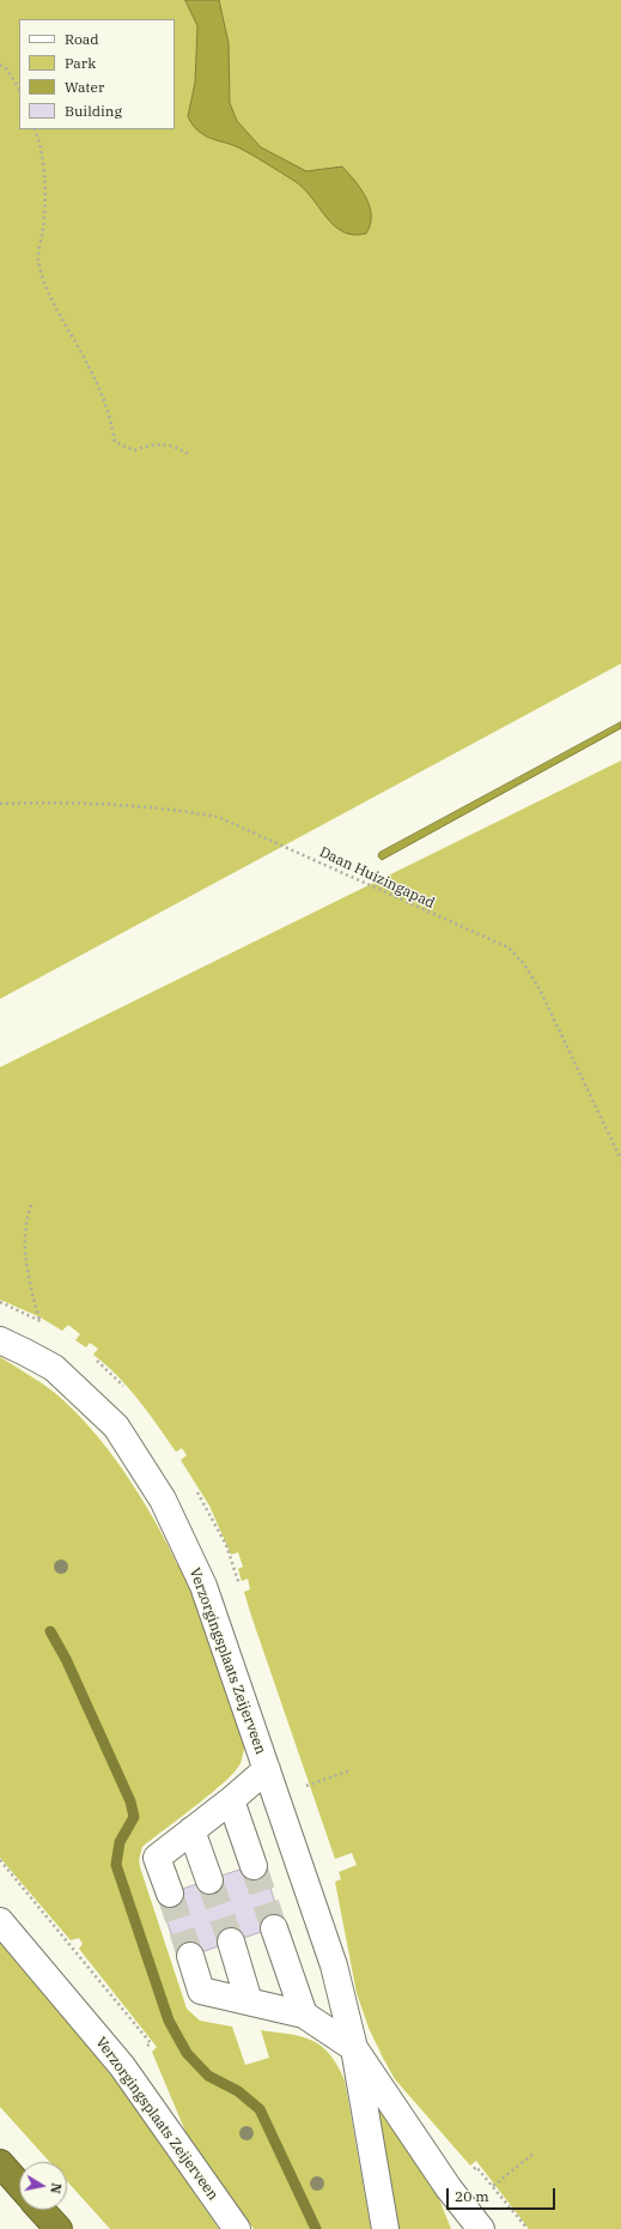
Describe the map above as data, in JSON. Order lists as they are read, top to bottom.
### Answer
{
  "streets": {
    "lane": ["Verzorgingsplaats Zeijerveen"],
    "path": ["Daan Huizingapad"]
  },
  "legend": [
    "Road",
    "Park",
    "Water",
    "Building"
  ],
  "scale_bar": "20 m",
  "north": "right"
}
